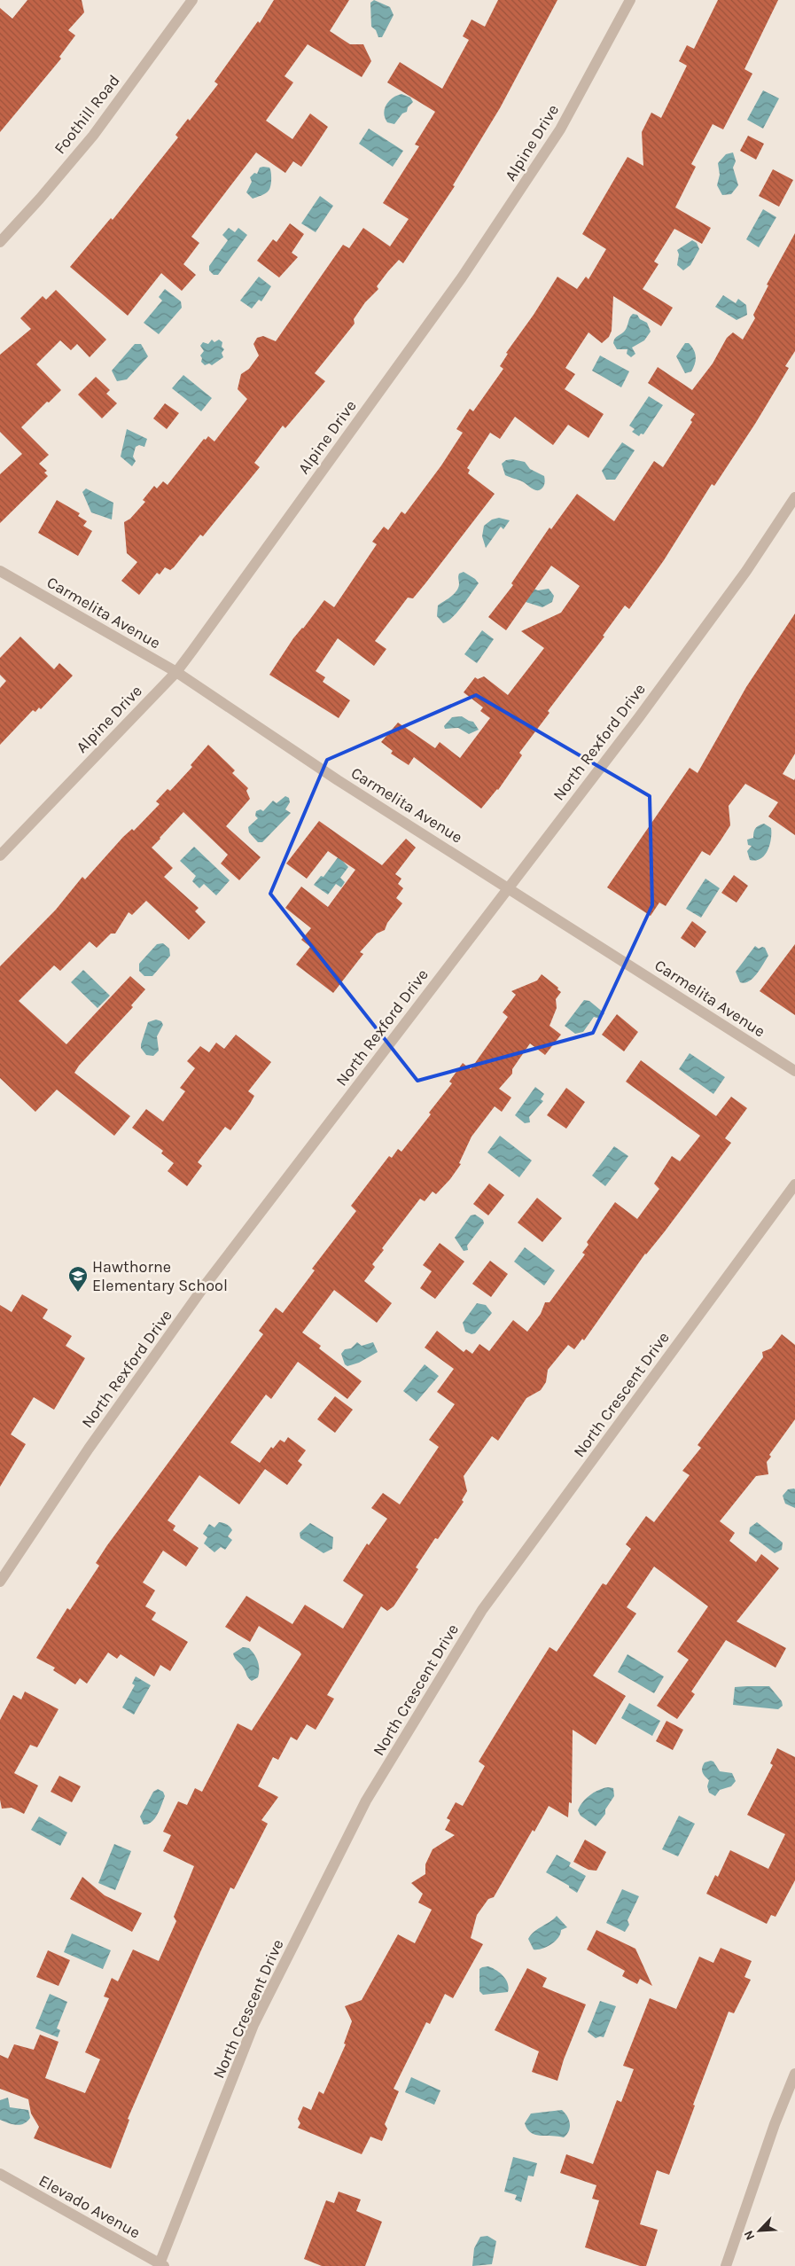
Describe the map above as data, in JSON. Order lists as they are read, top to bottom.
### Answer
{
  "streets": {
    "street": [
      "Foothill Road",
      "Alpine Drive",
      "Carmelita Avenue",
      "North Rexford Drive",
      "North Crescent Drive",
      "Elevado Avenue"
    ]
  },
  "crossings": [
    ["Alpine Drive", "Carmelita Avenue"],
    ["Carmelita Avenue", "North Rexford Drive"],
    ["North Crescent Drive", "Elevado Avenue"]
  ],
  "places": {
    "school or university": ["Hawthorne Elementary School"]
  },
  "north": "bottom left"
}
